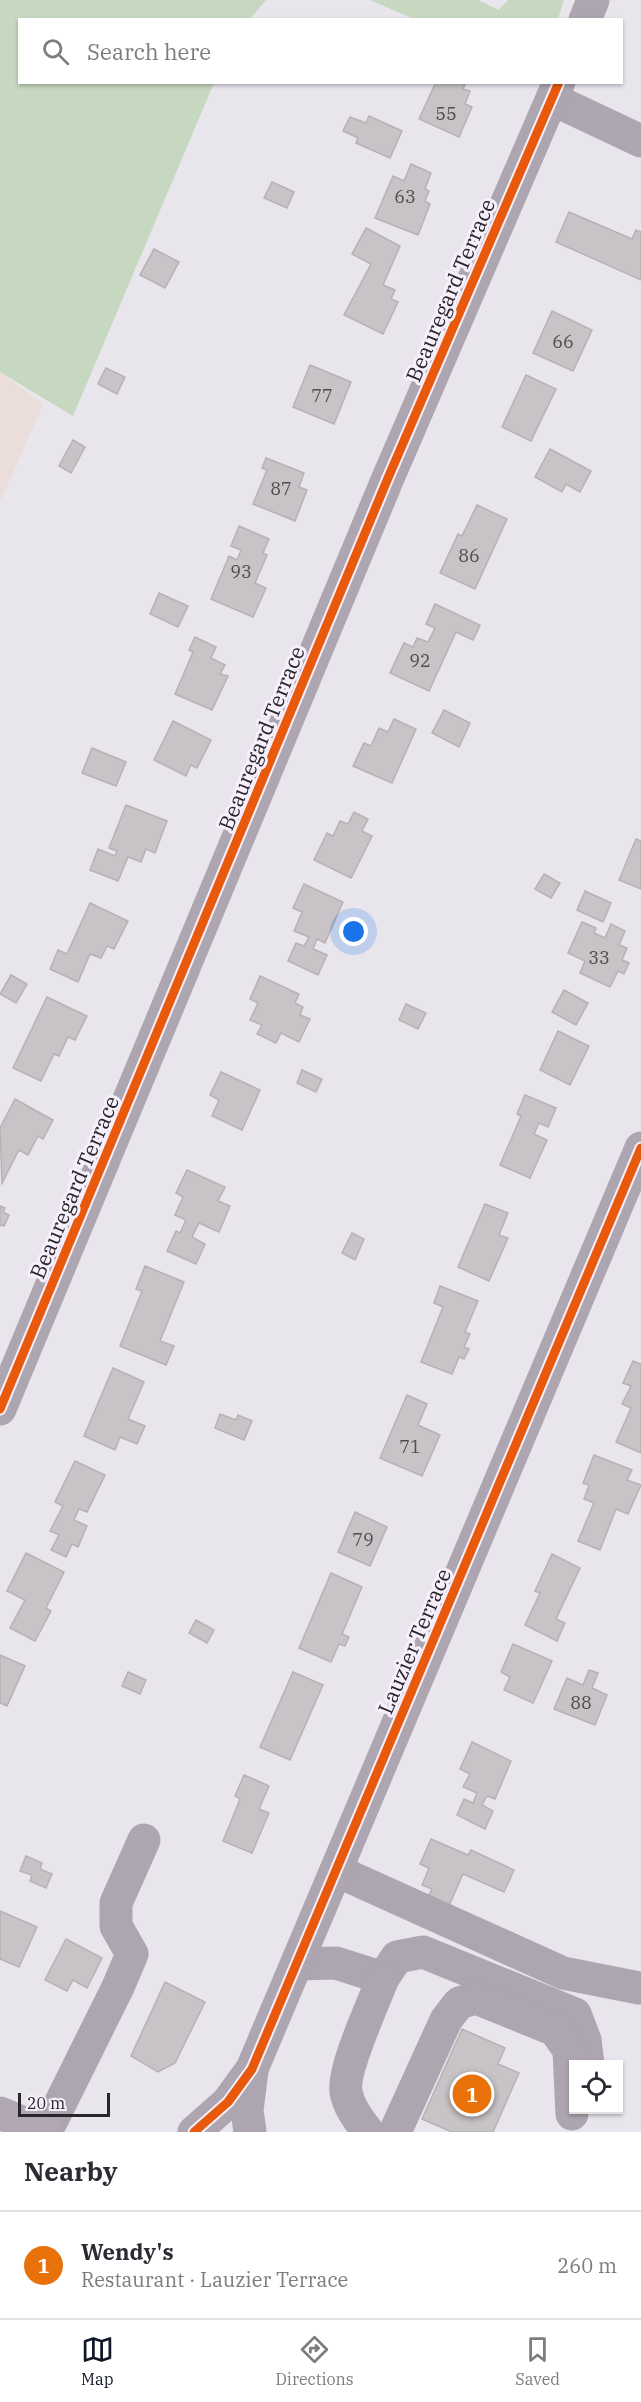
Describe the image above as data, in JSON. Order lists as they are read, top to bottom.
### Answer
{
  "streets": {
    "street": ["Beauregard Terrace", "Lauzier Terrace"]
  },
  "house_numbers": [
    "55",
    "63",
    "66",
    "77",
    "87",
    "86",
    "93",
    "92",
    "33",
    "71",
    "79",
    "88"
  ],
  "scale_bar": "20 m",
  "page": {
    "search": "Search here",
    "pins": "1",
    "scale": "20 m",
    "heading": "Nearby",
    "list": [
      {
        "mark": "1",
        "name": "Wendy's",
        "note": "Restaurant · Lauzier Terrace",
        "value": "260 m"
      }
    ],
    "nav": ["Map", "Directions", "Saved"]
  }
}
